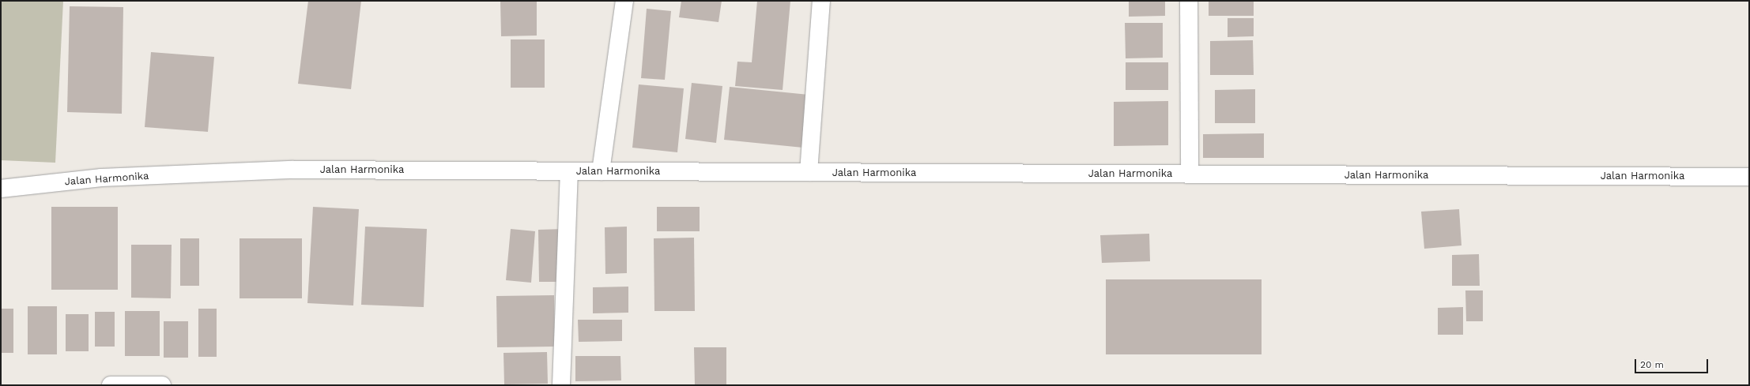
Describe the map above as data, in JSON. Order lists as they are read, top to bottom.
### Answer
{
  "streets": {
    "street": ["Jalan Harmonika"]
  },
  "scale_bar": "20 m"
}
